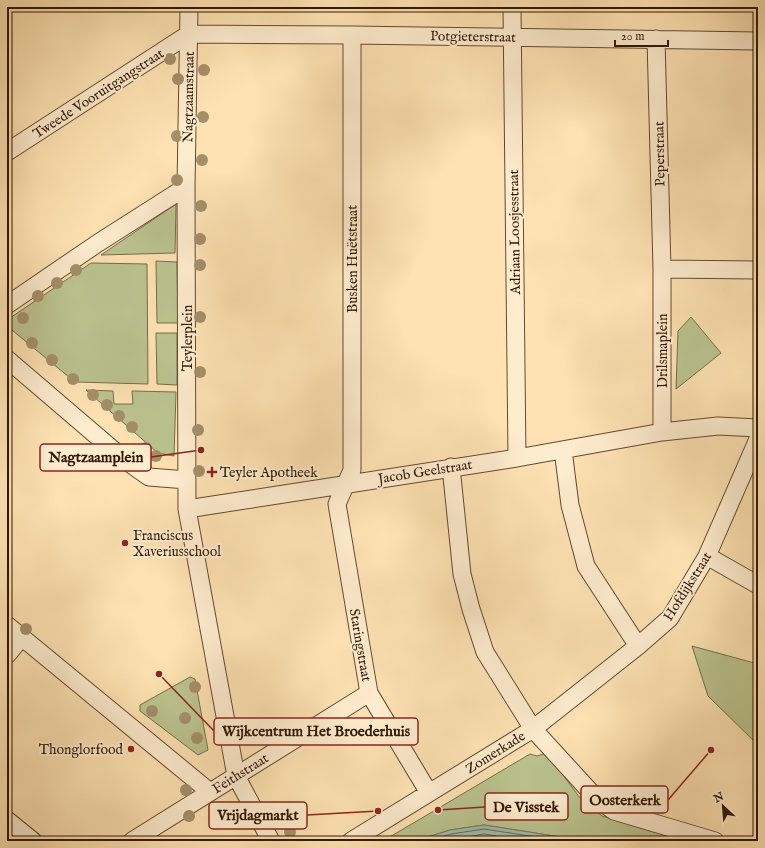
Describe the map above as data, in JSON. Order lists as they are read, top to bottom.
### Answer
{
  "streets": {
    "street": [
      "Potgieterstraat",
      "Tweede Vooruitgangstraat",
      "Nagtzaamstraat",
      "Peperstraat",
      "Adriaan Loosjesstraat",
      "Busken Huëtstraat",
      "Teylerplein",
      "Drilsmaplein",
      "Jacob Geelstraat",
      "Hofdijkstraat",
      "Staringstraat",
      "Zomerkade",
      "Feithstraat"
    ]
  },
  "crossings": [
    ["Potgieterstraat", "Tweede Vooruitgangstraat"],
    ["Potgieterstraat", "Nagtzaamstraat"],
    ["Potgieterstraat", "Peperstraat"],
    ["Potgieterstraat", "Adriaan Loosjesstraat"],
    ["Potgieterstraat", "Busken Huëtstraat"],
    ["Tweede Vooruitgangstraat", "Nagtzaamstraat"],
    ["Nagtzaamstraat", "Teylerplein"],
    ["Peperstraat", "Drilsmaplein"],
    ["Adriaan Loosjesstraat", "Jacob Geelstraat"],
    ["Busken Huëtstraat", "Jacob Geelstraat"],
    ["Busken Huëtstraat", "Staringstraat"],
    ["Drilsmaplein", "Jacob Geelstraat"],
    ["Jacob Geelstraat", "Staringstraat"],
    ["Hofdijkstraat", "Zomerkade"],
    ["Staringstraat", "Zomerkade"],
    ["Staringstraat", "Feithstraat"]
  ],
  "places": {
    "other": [
      "Nagtzaamplein",
      "Franciscus Xaveriusschool",
      "Wijkcentrum Het Broederhuis",
      "Thonglorfood",
      "Oosterkerk",
      "De Visstek",
      "Vrijdagmarkt"
    ],
    "health": ["Teyler Apotheek"]
  },
  "scale_bar": "20 m",
  "north": "top left"
}
